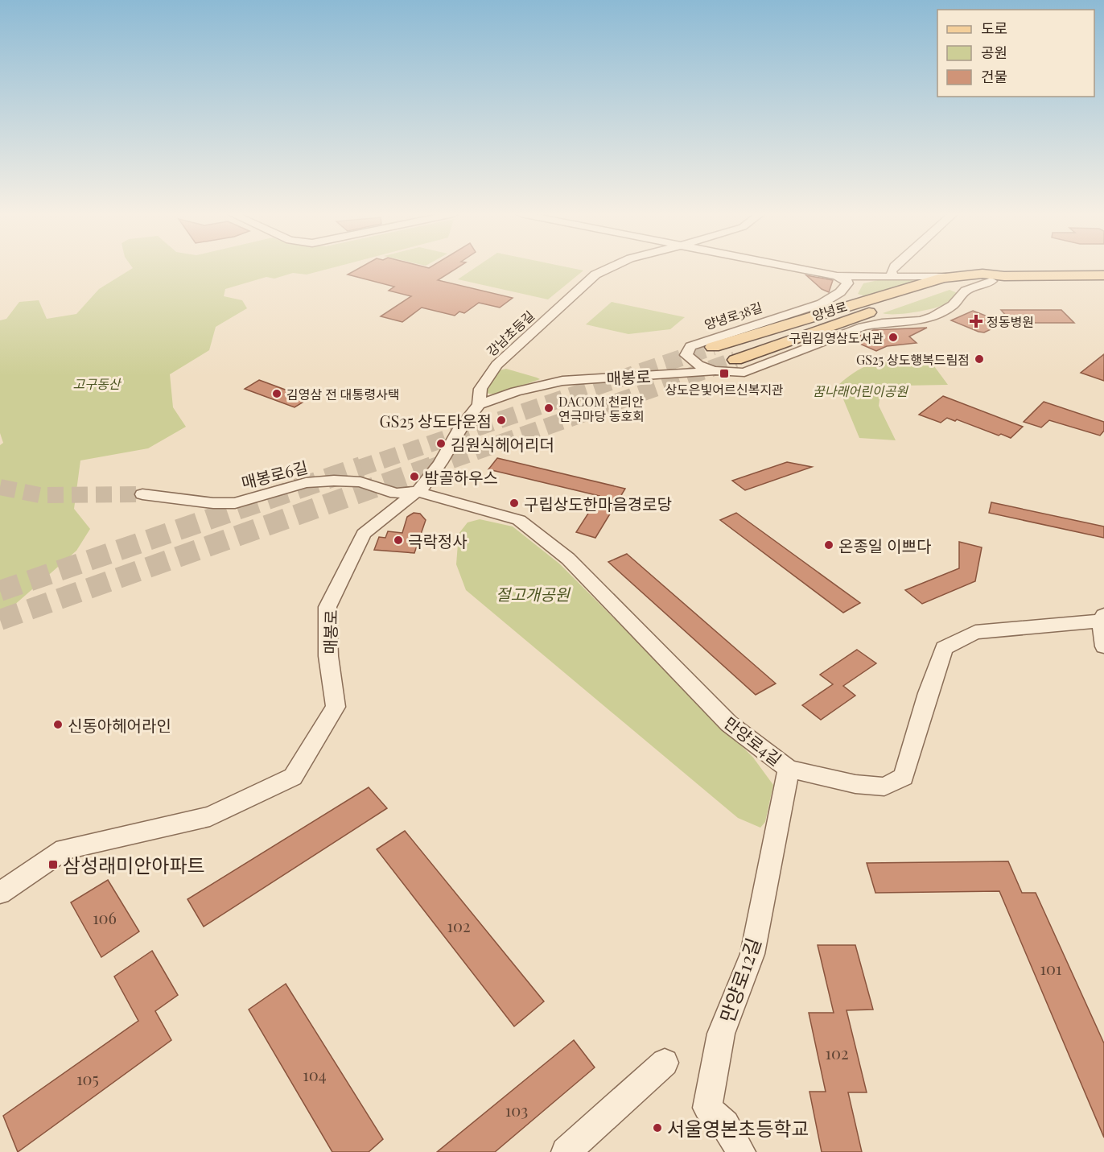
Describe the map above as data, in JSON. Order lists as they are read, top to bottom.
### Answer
{
  "streets": {
    "main road": ["양녕로"],
    "street": [
      "양녕로38길",
      "강남초등길",
      "매봉로",
      "매봉로6길",
      "만양로4길",
      "만양로12길"
    ]
  },
  "crossings": [
    ["강남초등길", "매봉로"],
    ["매봉로", "매봉로6길"],
    ["매봉로", "만양로4길"],
    ["매봉로6길", "만양로4길"],
    ["만양로4길", "만양로12길"]
  ],
  "parks": ["고구동산", "꿈나래어린이공원", "절고개공원"],
  "places": {
    "health": ["정동병원"],
    "other": [
      "구립김영삼도서관",
      "GS25 상도행복드림점",
      "김영삼 전 대통령사택",
      "DACOM 천리안 연극마당 동호회",
      "GS25 상도타운점",
      "김원식헤어리더",
      "밤골하우스",
      "구립상도한마음경로당",
      "극락정사",
      "온종일 이쁘다",
      "신동아헤어라인",
      "서울영본초등학교"
    ],
    "transit": ["상도은빛어르신복지관", "삼성래미안아파트"]
  },
  "house_numbers": [
    "106",
    "102",
    "101",
    "102",
    "104",
    "105",
    "103"
  ],
  "legend": ["도로", "공원", "건물"]
}
